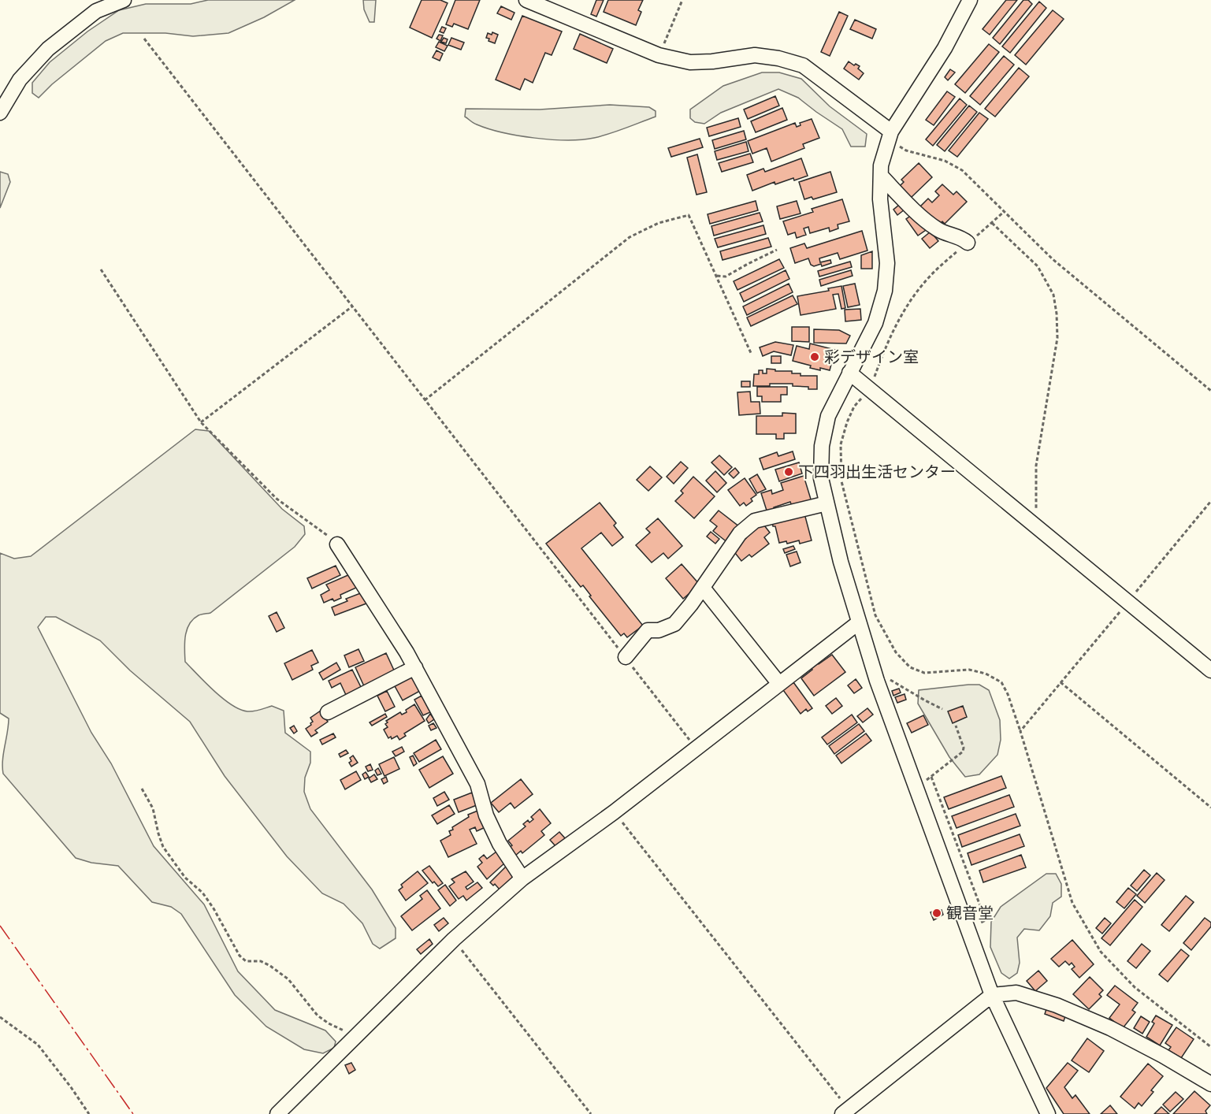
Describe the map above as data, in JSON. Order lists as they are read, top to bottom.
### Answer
{
  "places": ["彩デザイン室", "下四羽出生活センター", "観音堂"]
}
